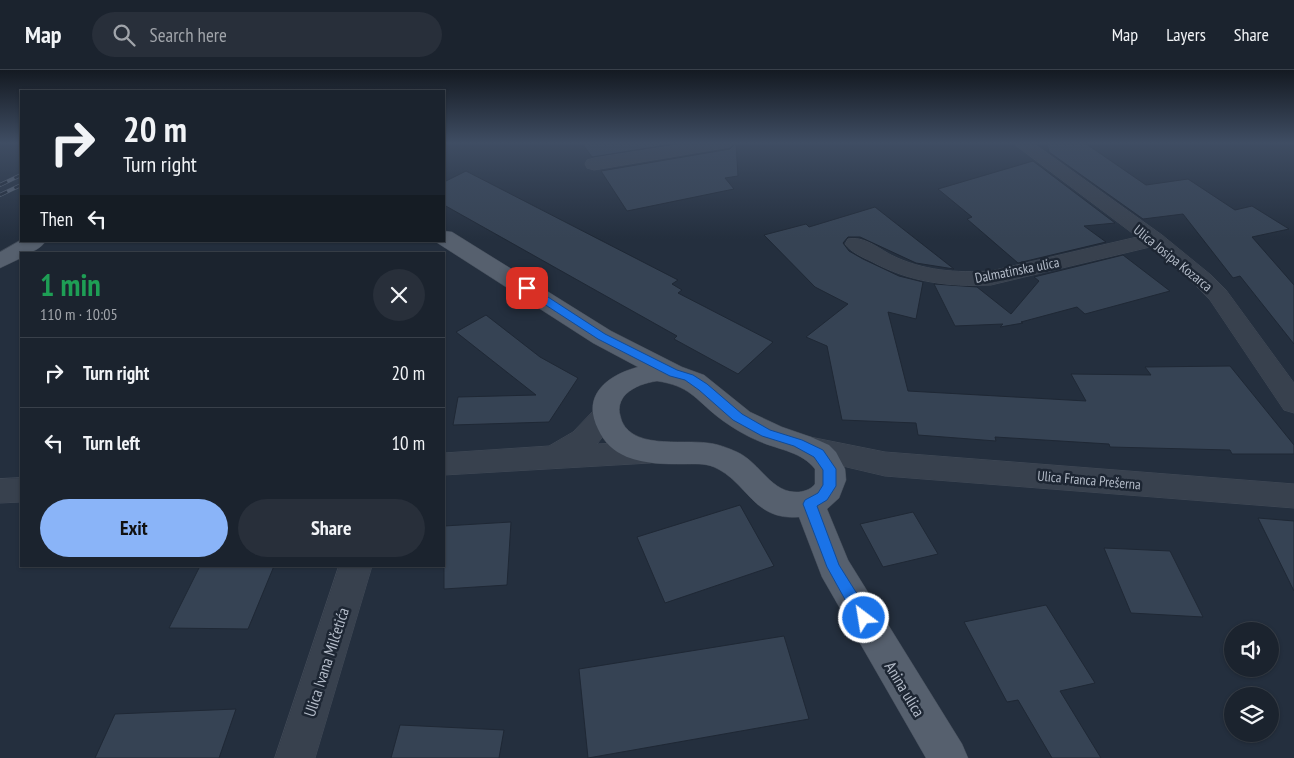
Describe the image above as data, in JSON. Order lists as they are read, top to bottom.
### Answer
{
  "streets": {
    "main road": ["Anina ulica"],
    "street": [
      "Ulica Josipa Kozarca",
      "Dalmatinska ulica",
      "Ulica Franca Prešerna",
      "Ulica Ivana Milčetića"
    ]
  },
  "crossings": [
    ["Ulica Josipa Kozarca", "Dalmatinska ulica"],
    ["Ulica Franca Prešerna", "Anina ulica"]
  ],
  "page": {
    "header": "Map",
    "search": "Search here",
    "nav": ["Map", "Layers", "Share"],
    "turn": ["20 m", "Turn right"],
    "then": "Then",
    "heading": ["1 min", "110 m · 10:05"],
    "list": [
      {
        "name": "Turn right",
        "value": "20 m"
      },
      {
        "name": "Turn left",
        "value": "10 m"
      }
    ],
    "buttons": ["Exit", "Share"]
  }
}
